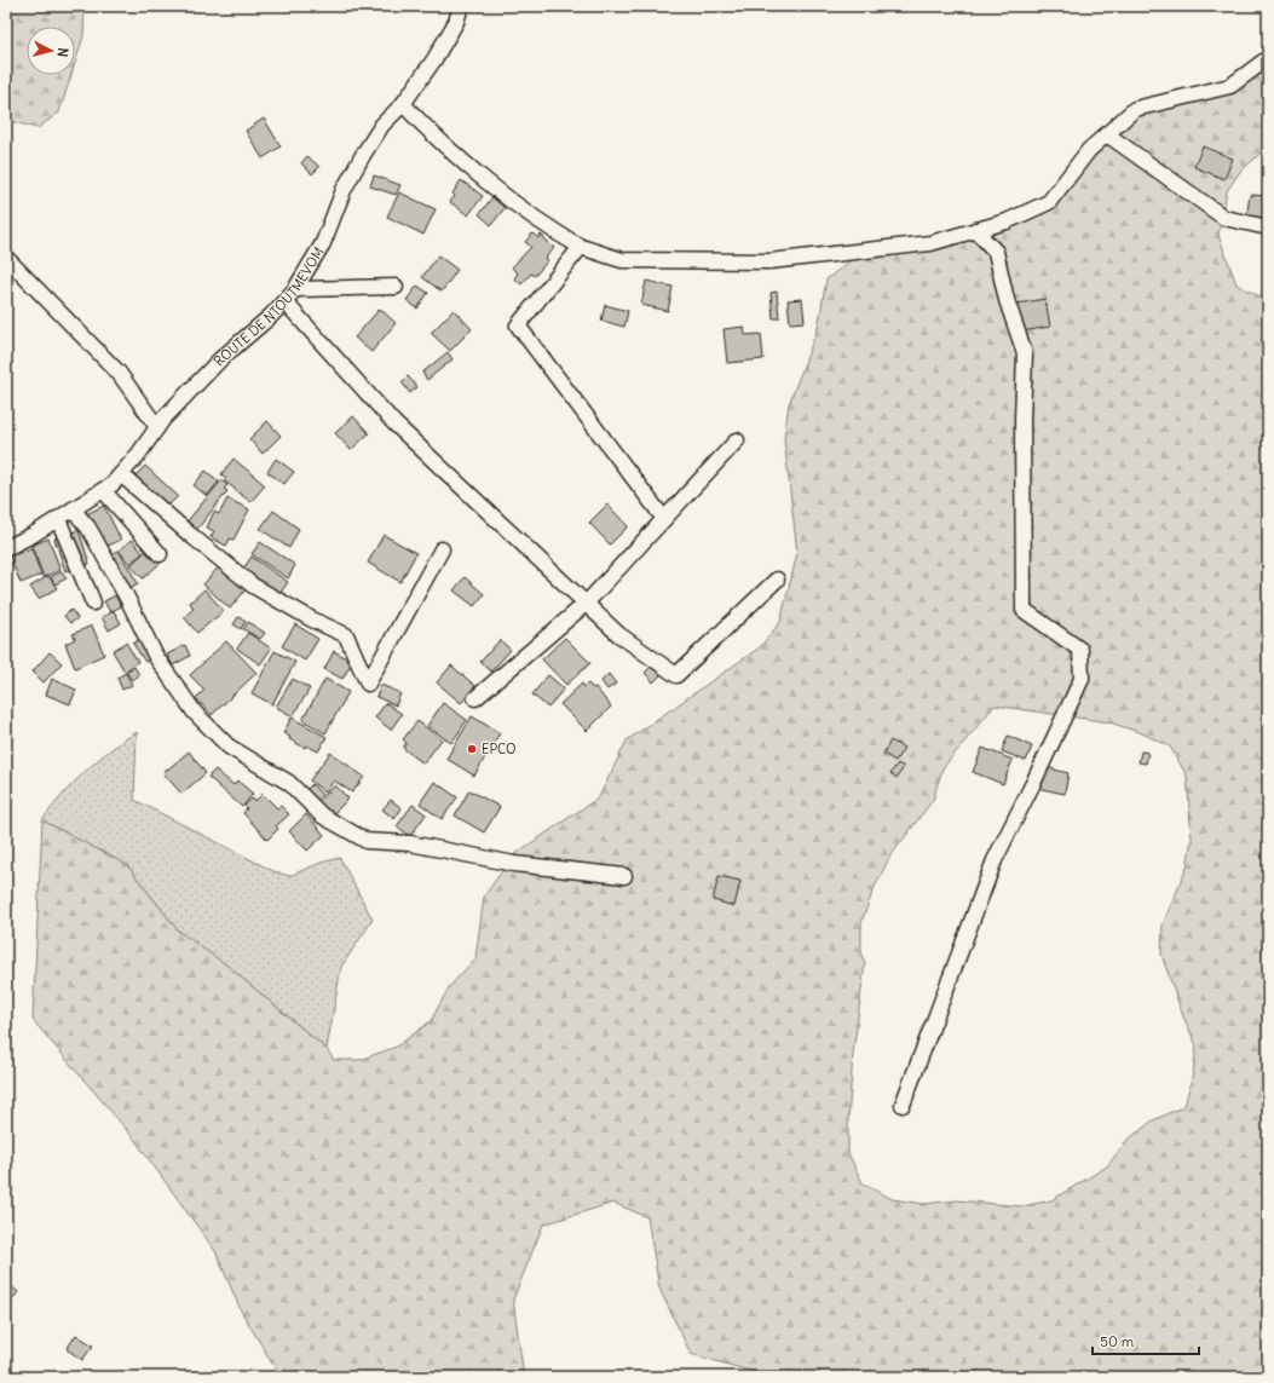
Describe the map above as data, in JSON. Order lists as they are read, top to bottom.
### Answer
{
  "streets": {
    "street": ["ROUTE DE NTOUTMEVOM"]
  },
  "places": ["EPCO"],
  "scale_bar": "50 m",
  "north": "right"
}
